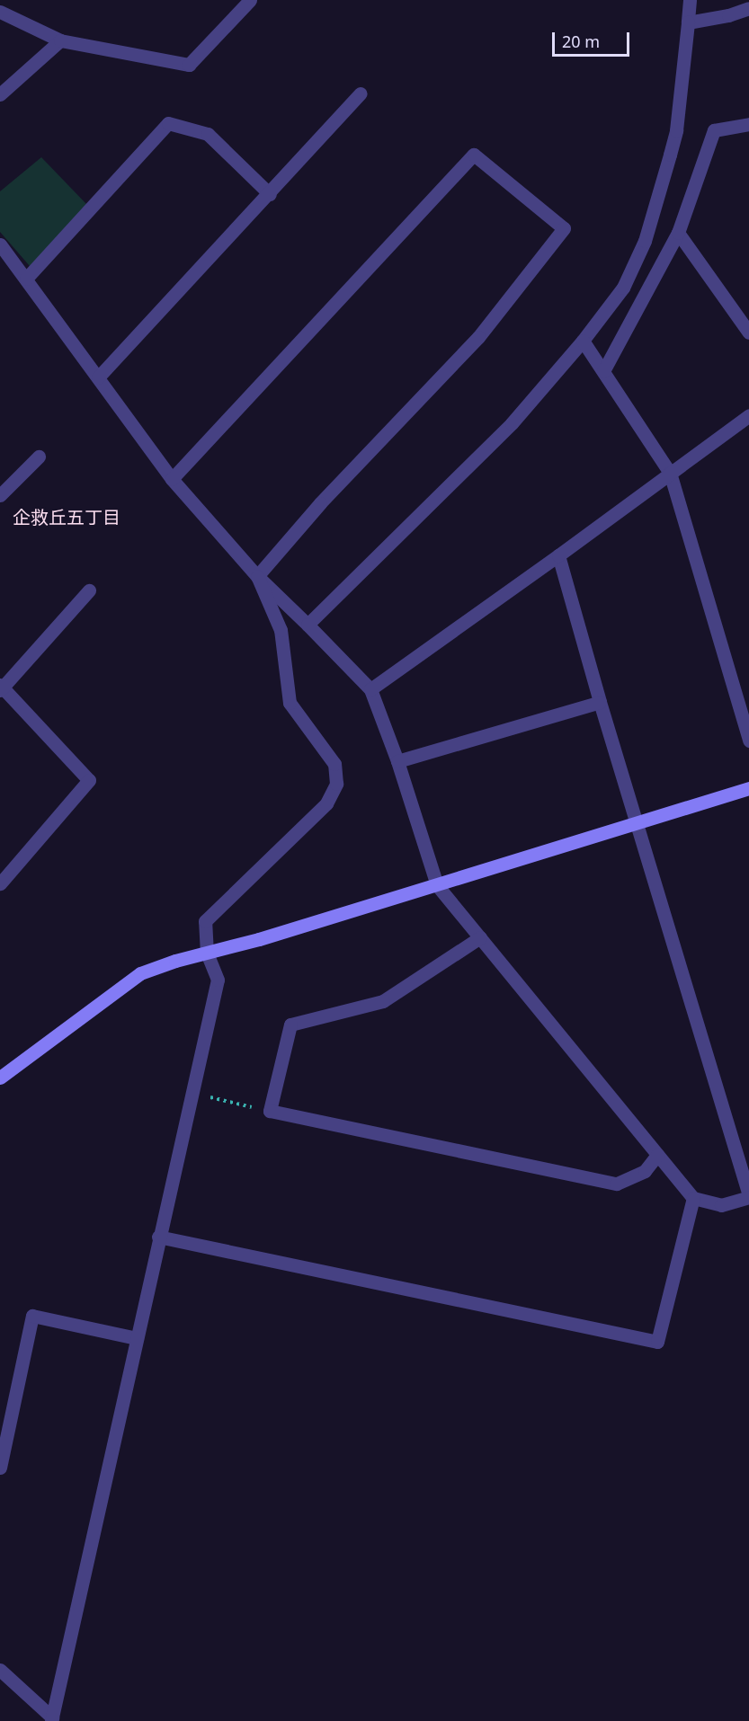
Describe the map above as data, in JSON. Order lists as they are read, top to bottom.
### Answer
{
  "districts": ["企救丘五丁目"],
  "scale_bar": "20 m"
}
